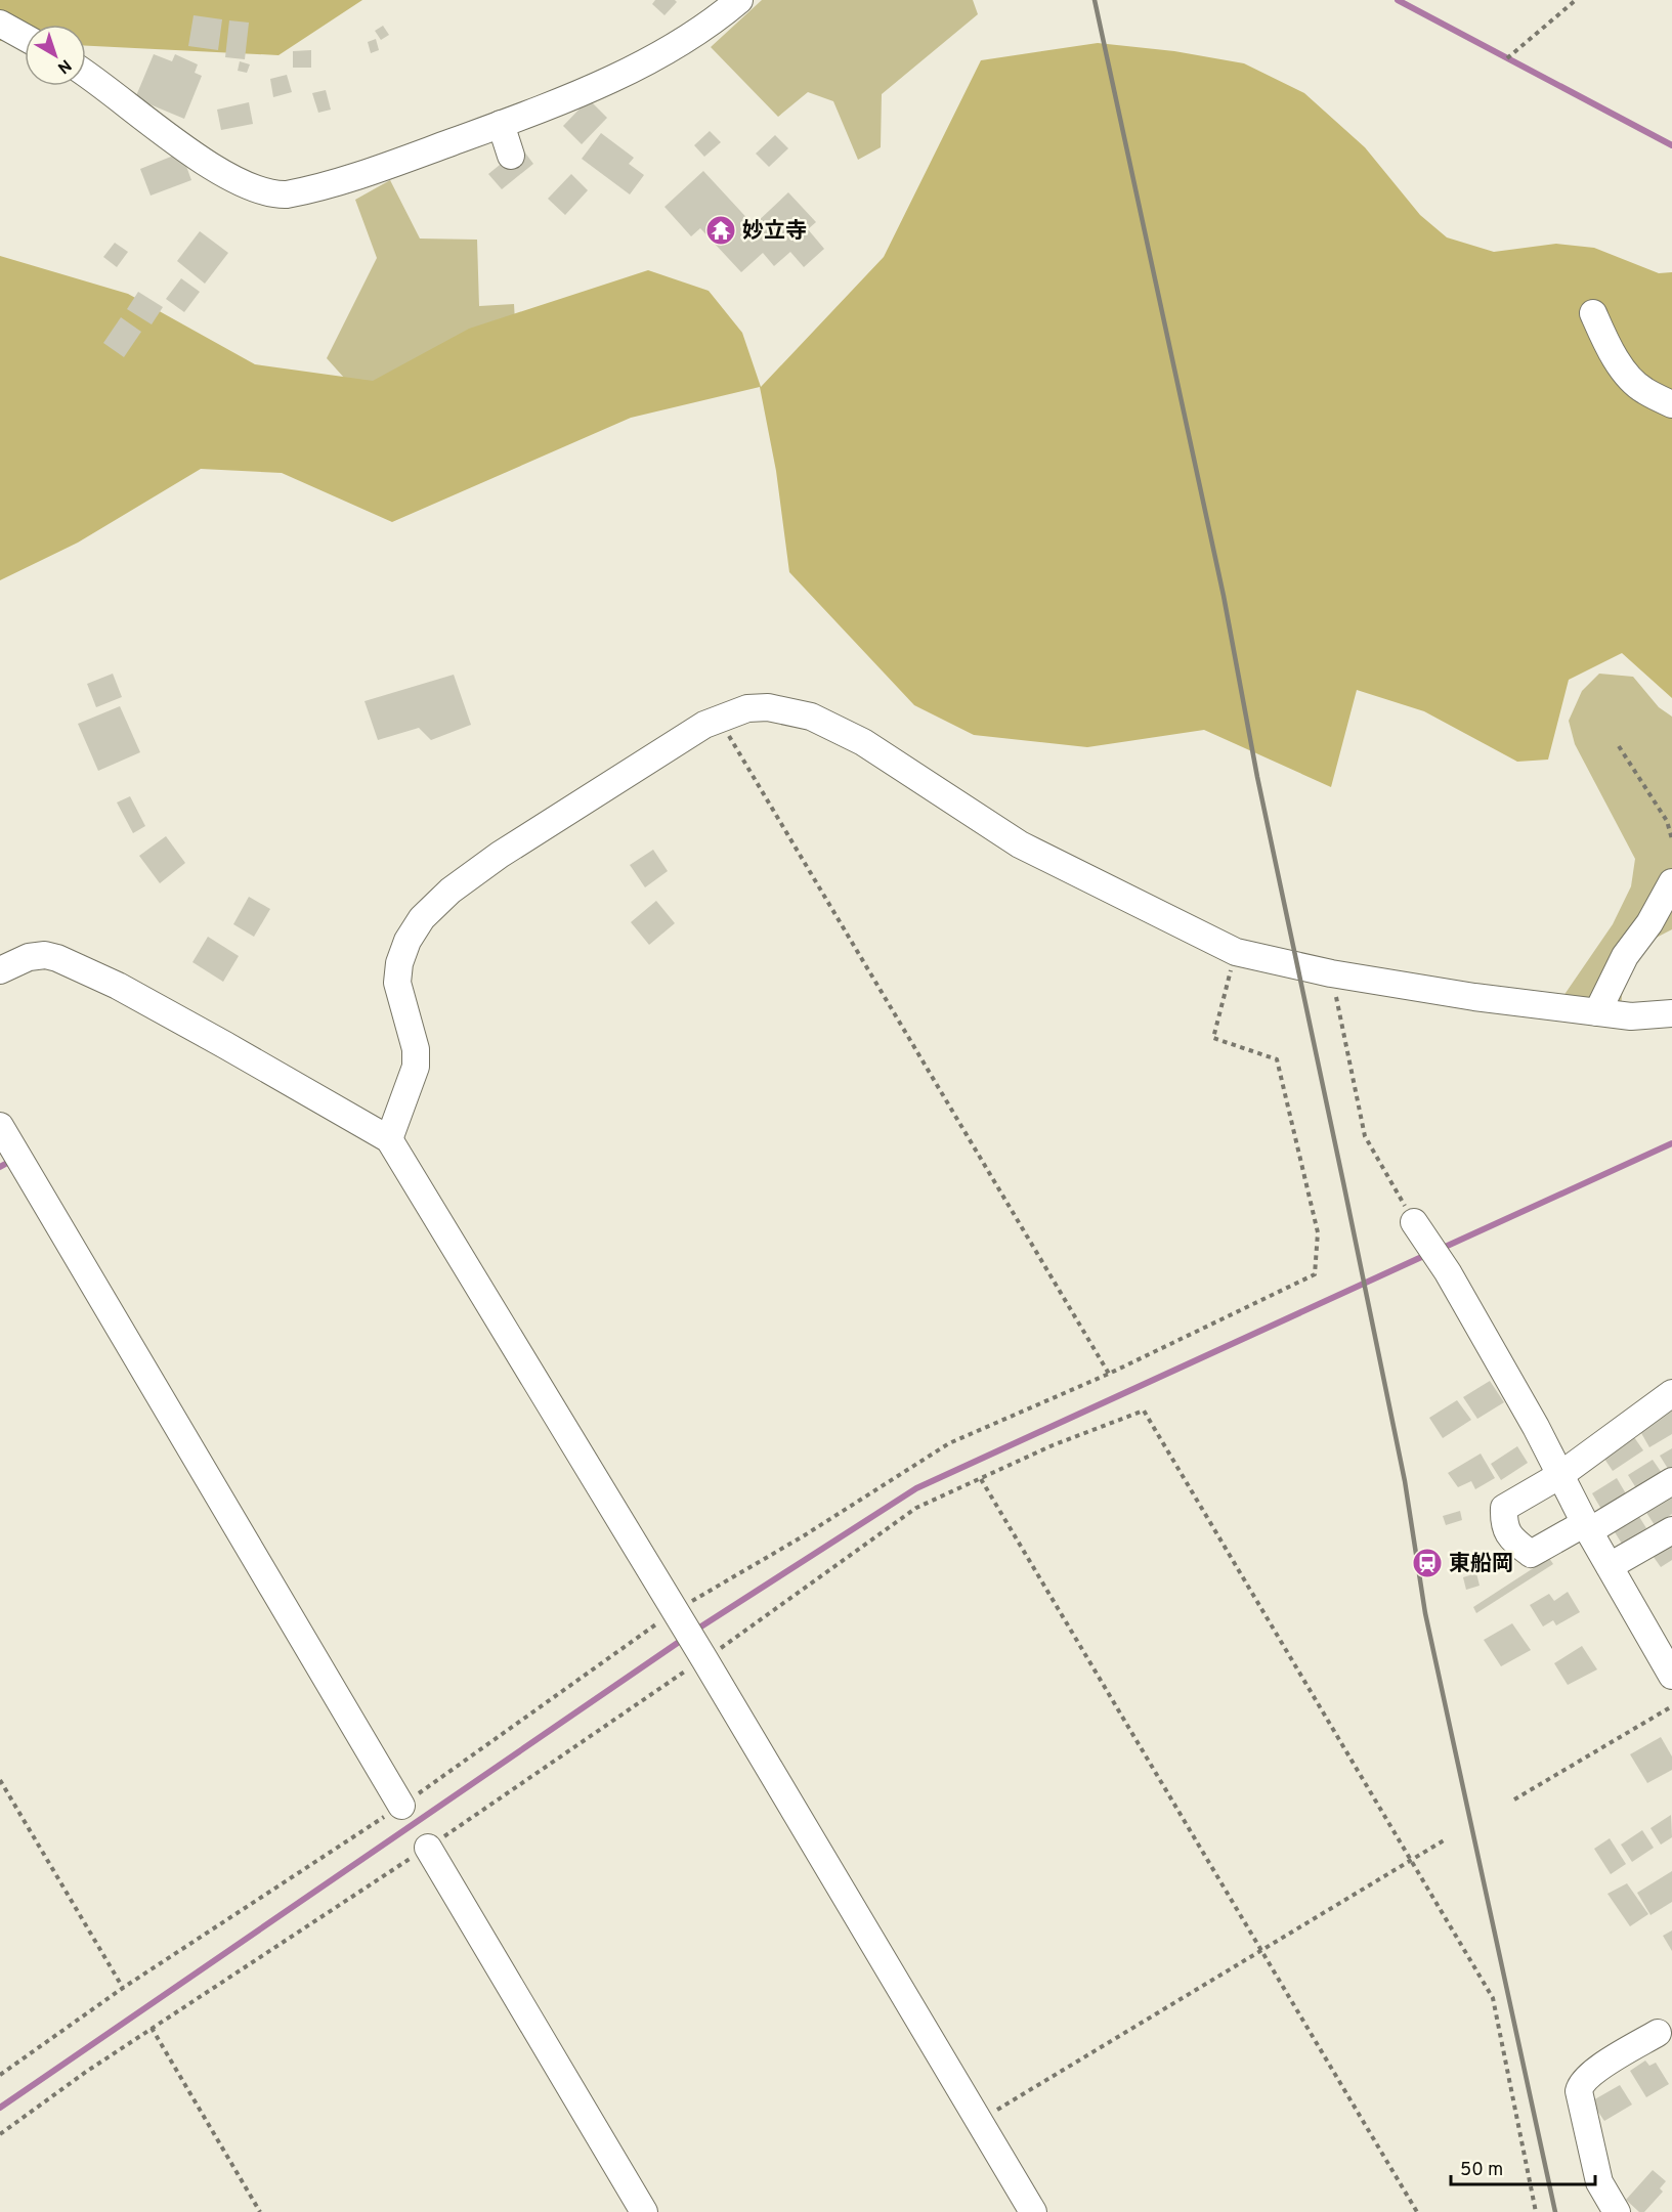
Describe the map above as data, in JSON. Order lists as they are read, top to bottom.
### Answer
{
  "places": {
    "temple": ["妙立寺"],
    "station": ["東船岡"]
  },
  "scale_bar": "50 m",
  "north": "bottom right"
}
